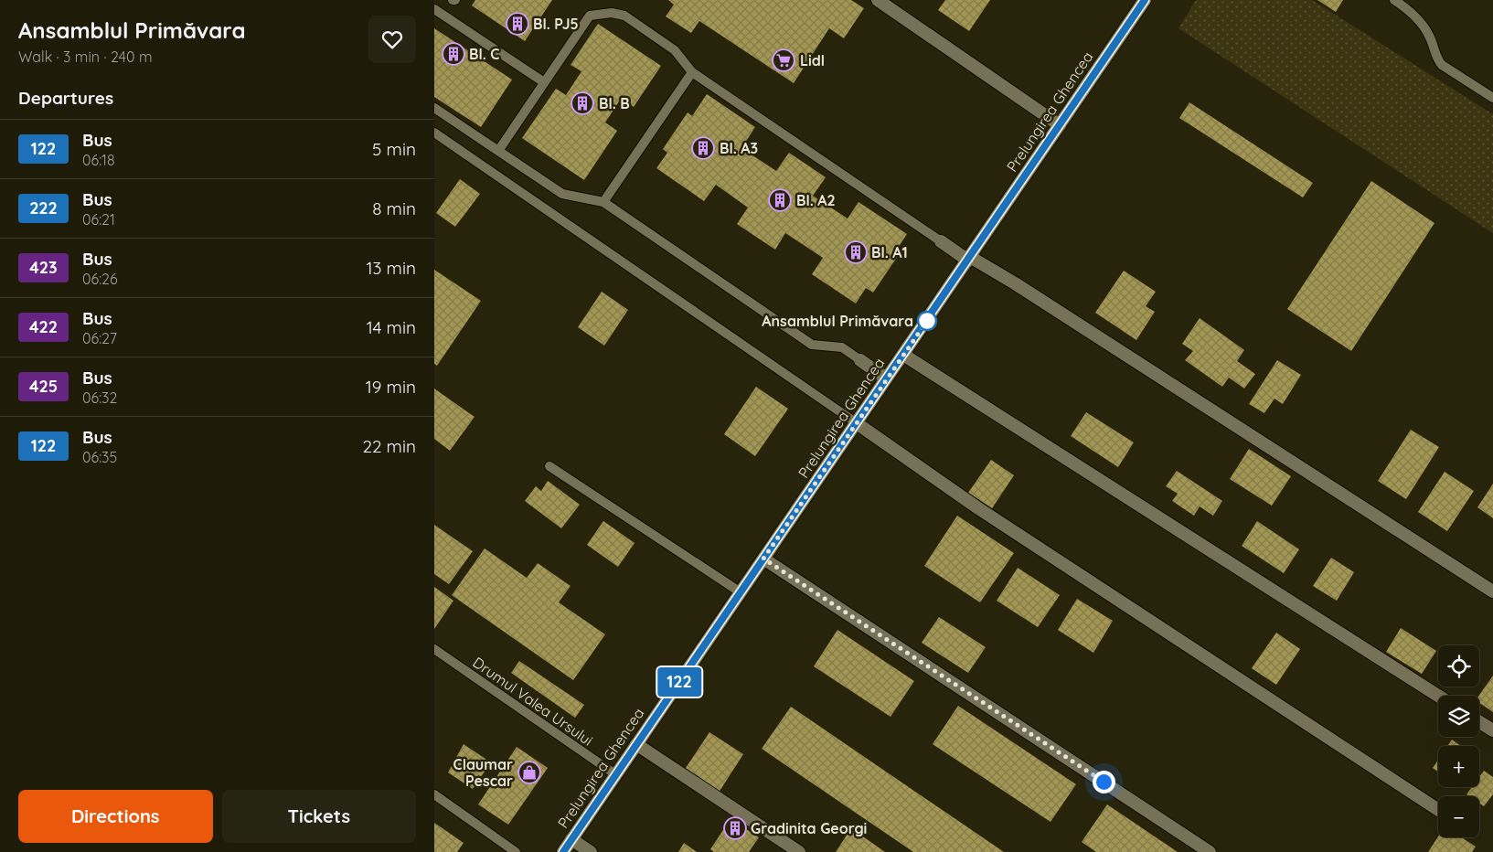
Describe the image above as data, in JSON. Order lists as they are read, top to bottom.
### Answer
{
  "streets": {
    "main road": ["Prelungirea Ghencea"],
    "lane": ["Drumul Valea Ursului"]
  },
  "crossings": [
    ["Prelungirea Ghencea", "Drumul Valea Ursului"]
  ],
  "places": {
    "building": [
      "Bl. PJ5",
      "Bl. C",
      "Bl. B",
      "Bl. A3",
      "Bl. A2",
      "Bl. A1",
      "Gradinita Georgi"
    ],
    "supermarket": ["Lidl"],
    "other": ["Ansamblul Primăvara"],
    "shop": ["Claumar Pescar"]
  },
  "lines": ["bus line 122"],
  "page": {
    "heading": [
      ["Ansamblul Primăvara", "Walk · 3 min · 240 m"],
      "Departures"
    ],
    "on_map": "122",
    "list": [
      {
        "mark": "122",
        "name": "Bus",
        "note": "06:18",
        "value": "5 min"
      },
      {
        "mark": "222",
        "name": "Bus",
        "note": "06:21",
        "value": "8 min"
      },
      {
        "mark": "423",
        "name": "Bus",
        "note": "06:26",
        "value": "13 min"
      },
      {
        "mark": "422",
        "name": "Bus",
        "note": "06:27",
        "value": "14 min"
      },
      {
        "mark": "425",
        "name": "Bus",
        "note": "06:32",
        "value": "19 min"
      },
      {
        "mark": "122",
        "name": "Bus",
        "note": "06:35",
        "value": "22 min"
      }
    ],
    "map_buttons": ["+", "−"],
    "buttons": ["Directions", "Tickets"]
  }
}
